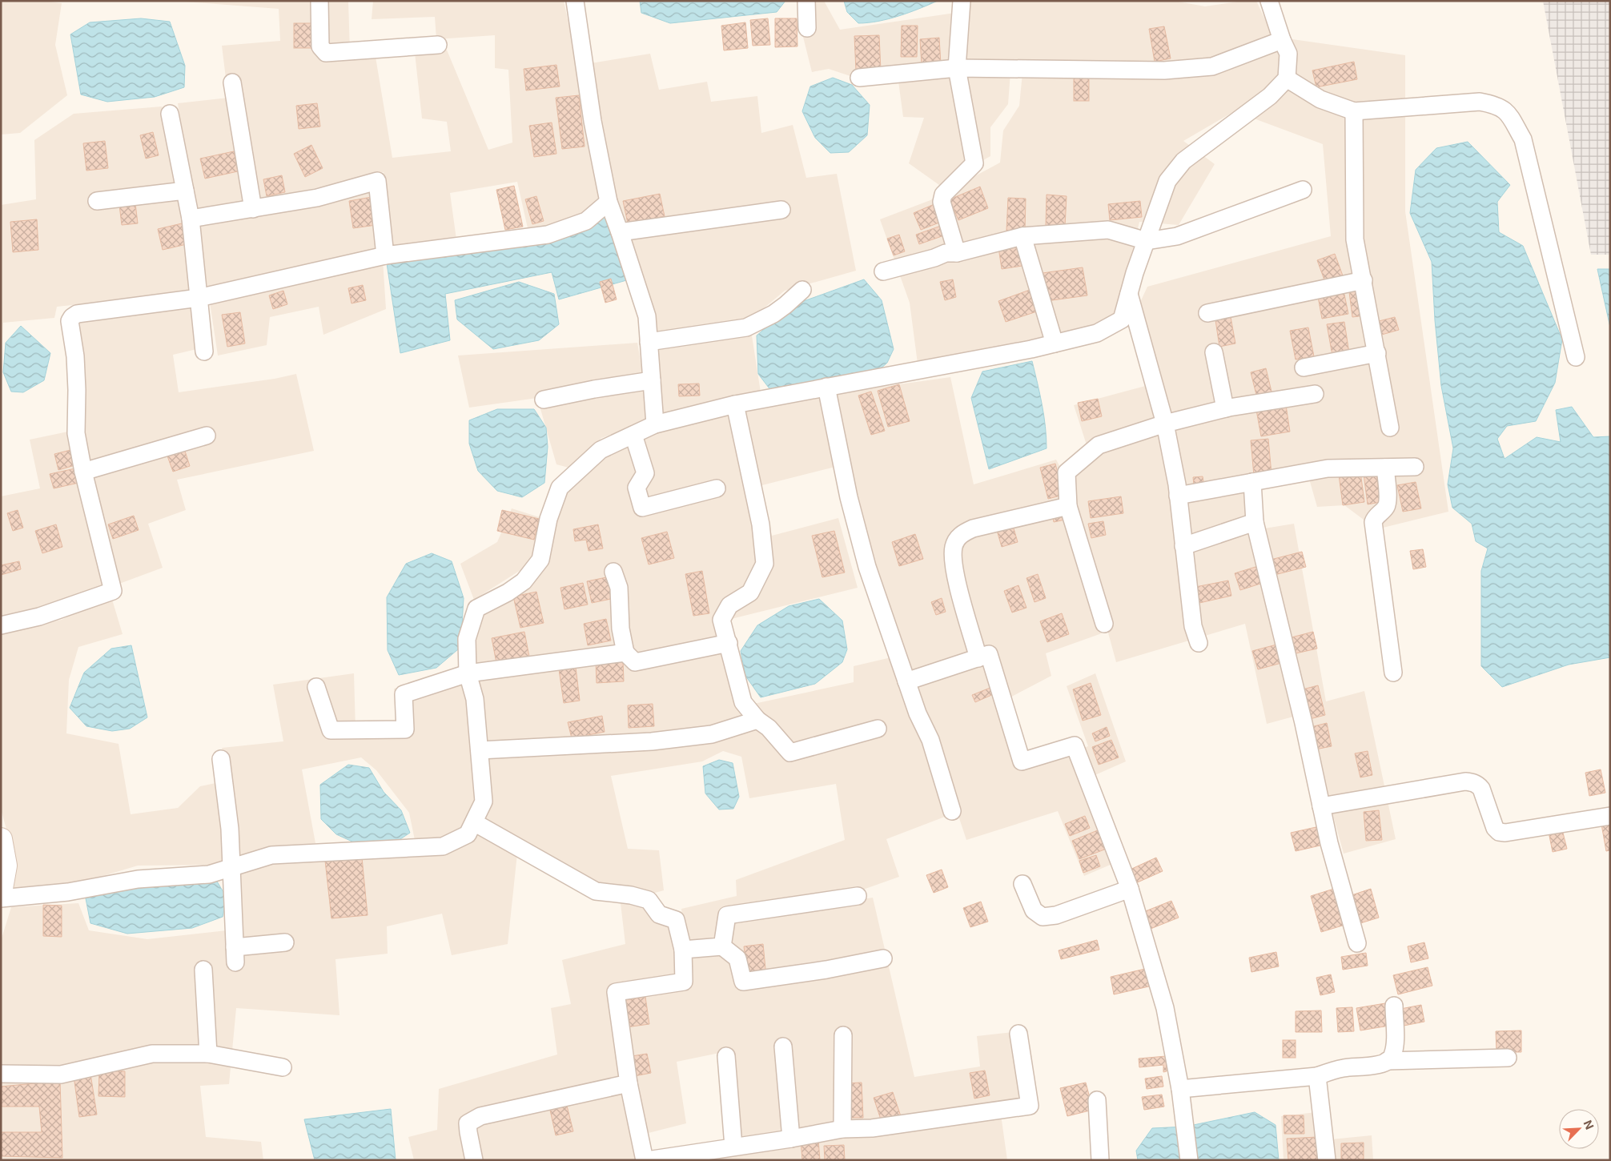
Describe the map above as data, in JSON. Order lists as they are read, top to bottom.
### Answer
{
  "north": "top right"
}
